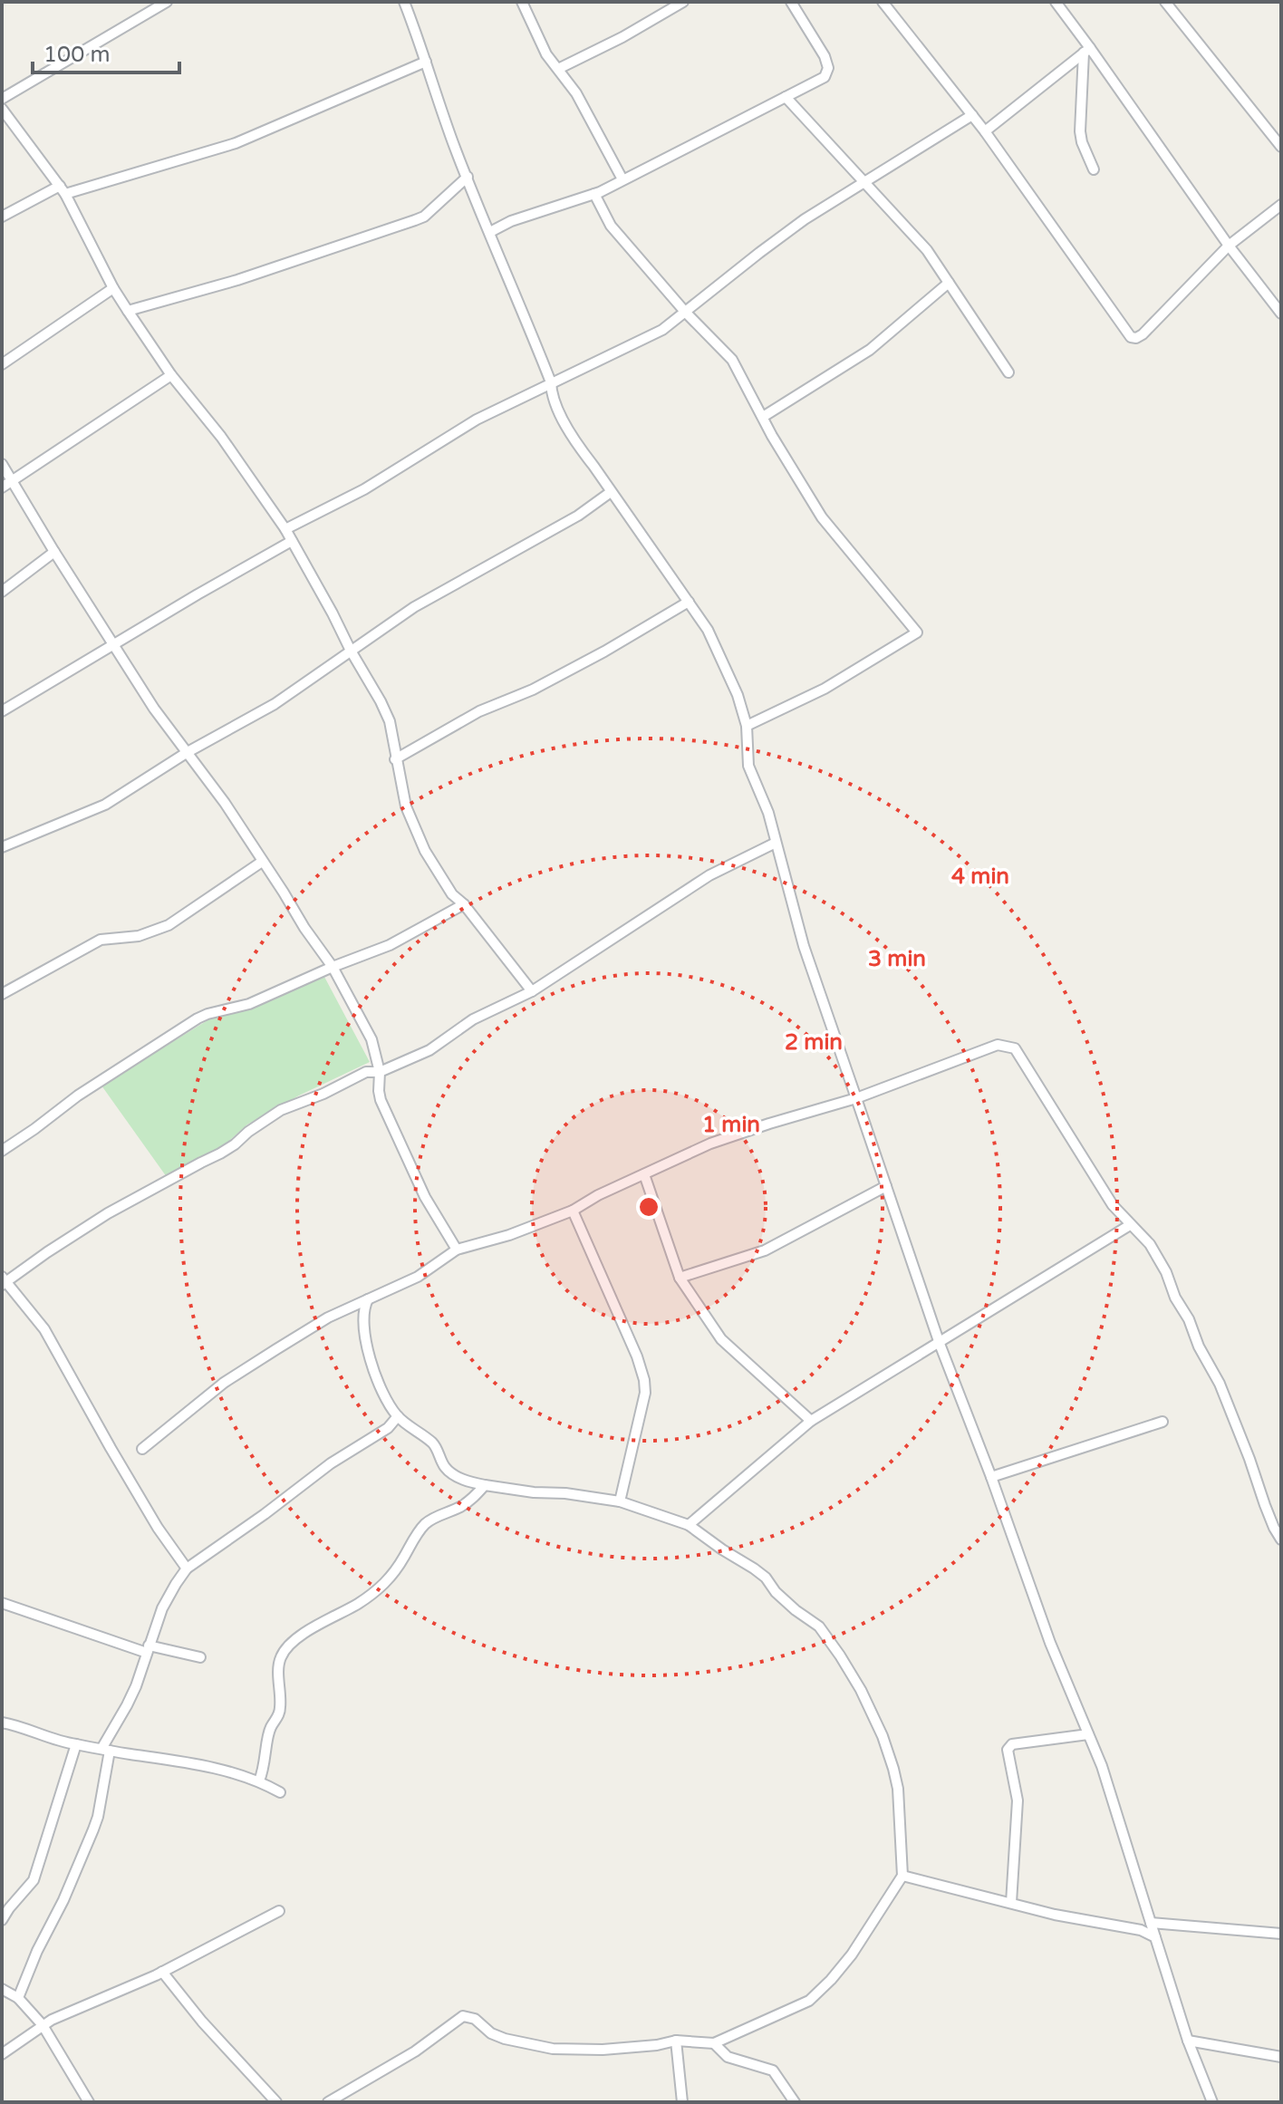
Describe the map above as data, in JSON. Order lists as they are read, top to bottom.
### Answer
{
  "scale_bar": "100 m",
  "rings": [
    "4 min",
    "3 min",
    "2 min",
    "1 min"
  ]
}
